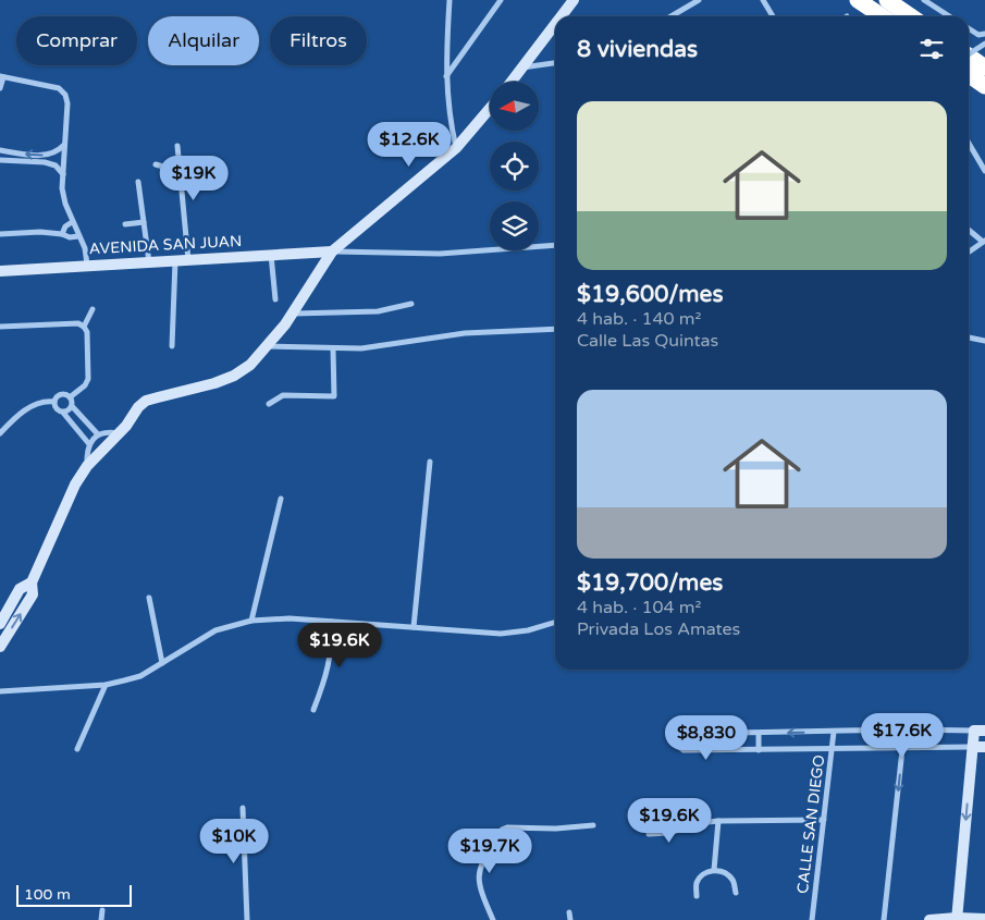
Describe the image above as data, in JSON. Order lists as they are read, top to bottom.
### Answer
{
  "streets": {
    "main road": ["AVENIDA SAN JUAN"],
    "street": ["CALLE SAN DIEGO"]
  },
  "scale_bar": "100 m",
  "north": "left",
  "page": {
    "chip": ["Comprar", "Alquilar", "Filtros"],
    "heading": "8 viviendas",
    "list": [
      {
        "name": "$19,600/mes",
        "note": "4 hab. · 140 m² · Calle Las Quintas"
      },
      {
        "name": "$19,700/mes",
        "note": "4 hab. · 104 m² · Privada Los Amates"
      }
    ],
    "price": [
      "$12.6K",
      "$19K",
      "$19.6K",
      "$17.6K",
      "$8,830",
      "$19.6K",
      "$10K",
      "$19.7K"
    ],
    "scale": "100 m"
  }
}
